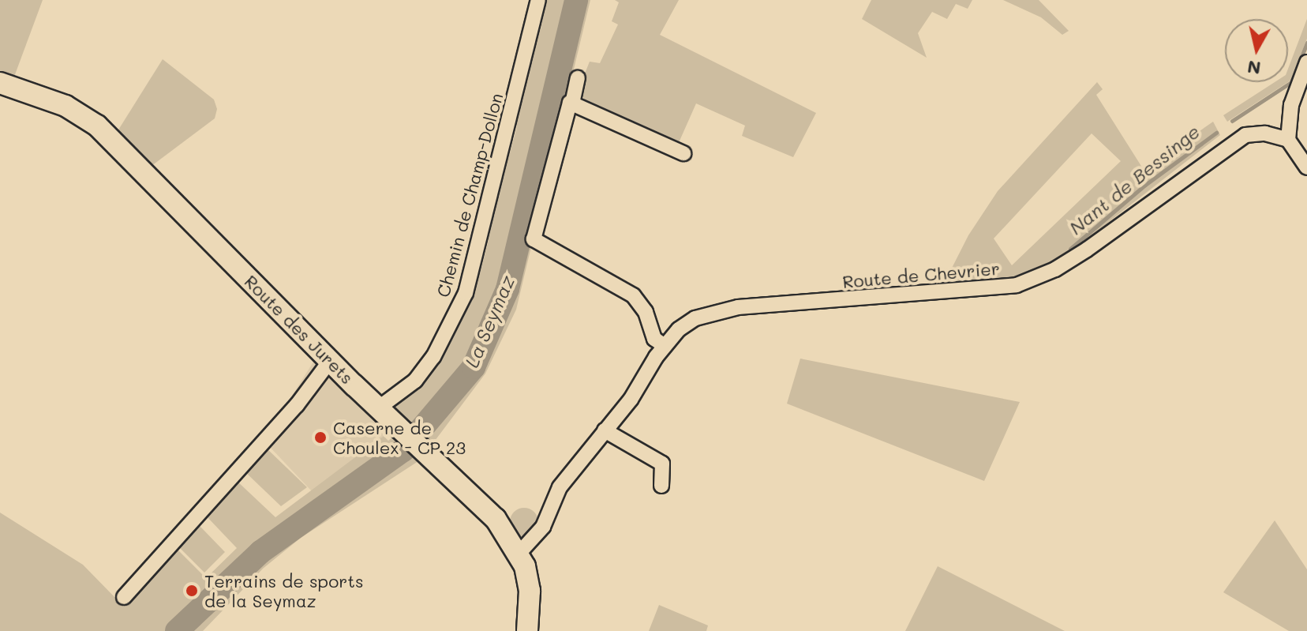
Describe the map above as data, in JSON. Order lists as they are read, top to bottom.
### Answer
{
  "streets": {
    "street": ["Chemin de Champ-Dollon", "Route de Chevrier", "Route des Jurets"]
  },
  "crossings": [
    ["Chemin de Champ-Dollon", "Route des Jurets"],
    ["Route de Chevrier", "Route des Jurets"]
  ],
  "water": ["Nant de Bessinge", "La Seymaz"],
  "places": ["Caserne de Choulex - CP 23", "Terrains de sports de la Seymaz"],
  "north": "bottom"
}
